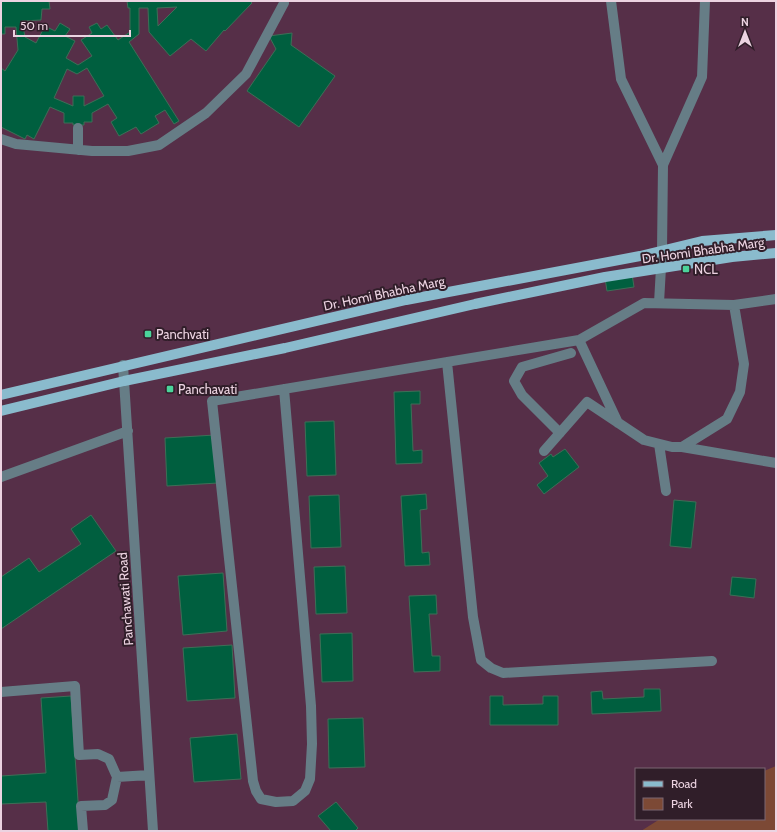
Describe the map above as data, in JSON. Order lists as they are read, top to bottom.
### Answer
{
  "streets": {
    "main road": ["Dr. Homi Bhabha Marg"],
    "street": ["Panchawati Road"]
  },
  "crossings": [
    ["Dr. Homi Bhabha Marg", "Panchawati Road"]
  ],
  "places": {
    "transit": ["NCL", "Panchvati", "Panchavati"]
  },
  "legend": ["Road", "Park"],
  "scale_bar": "50 m",
  "north": "top"
}
